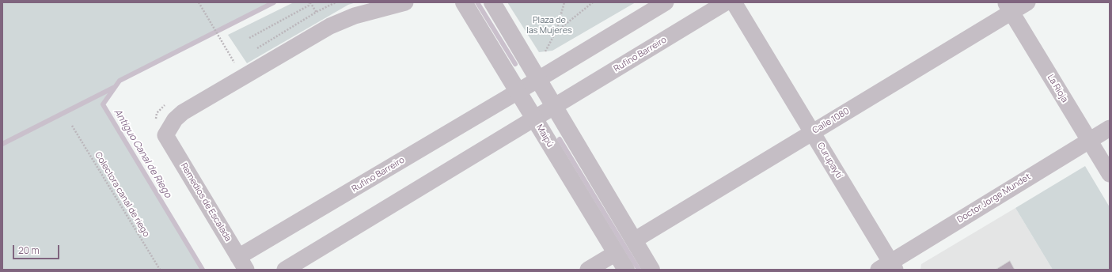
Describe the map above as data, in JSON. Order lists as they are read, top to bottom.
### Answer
{
  "streets": {
    "street": [
      "Rufino Barreiro",
      "La Rioja",
      "Calle 1080",
      "Maipú",
      "Curupaytí",
      "Doctor Jorge Mundet",
      "Remedios de Escalada"
    ],
    "path": ["Colectora canal de riego"]
  },
  "crossings": [
    ["Rufino Barreiro", "Maipú"],
    ["Rufino Barreiro", "Remedios de Escalada"],
    ["La Rioja", "Calle 1080"],
    ["La Rioja", "Doctor Jorge Mundet"],
    ["Calle 1080", "Curupaytí"],
    ["Curupaytí", "Doctor Jorge Mundet"]
  ],
  "water": ["Antiguo Canal de Riego"],
  "parks": ["Plaza de las Mujeres"],
  "scale_bar": "20 m"
}
